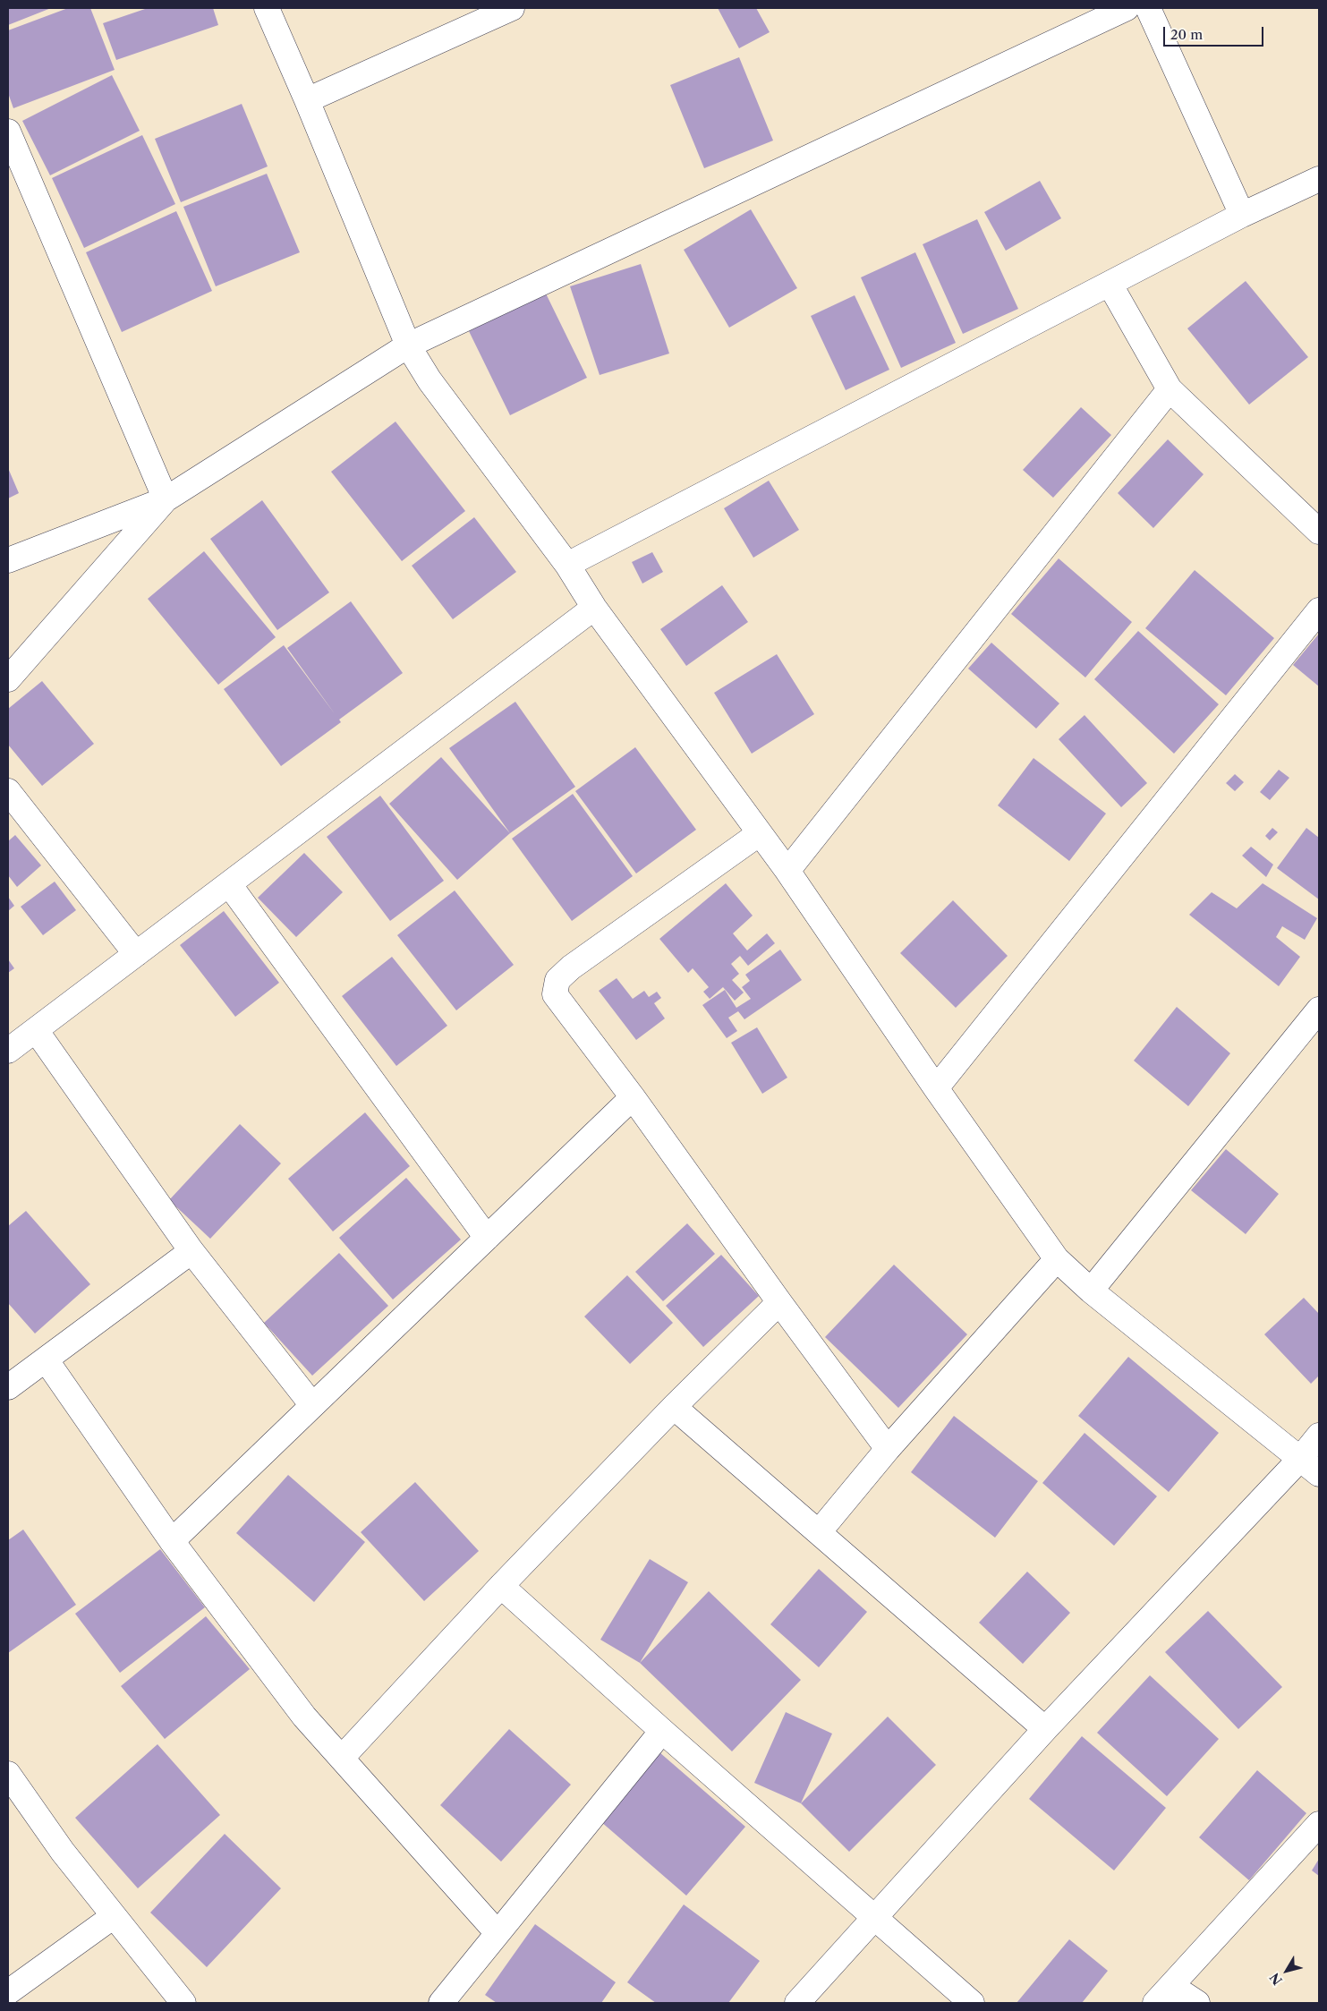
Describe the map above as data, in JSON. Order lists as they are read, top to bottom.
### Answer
{
  "scale_bar": "20 m",
  "north": "bottom left"
}
